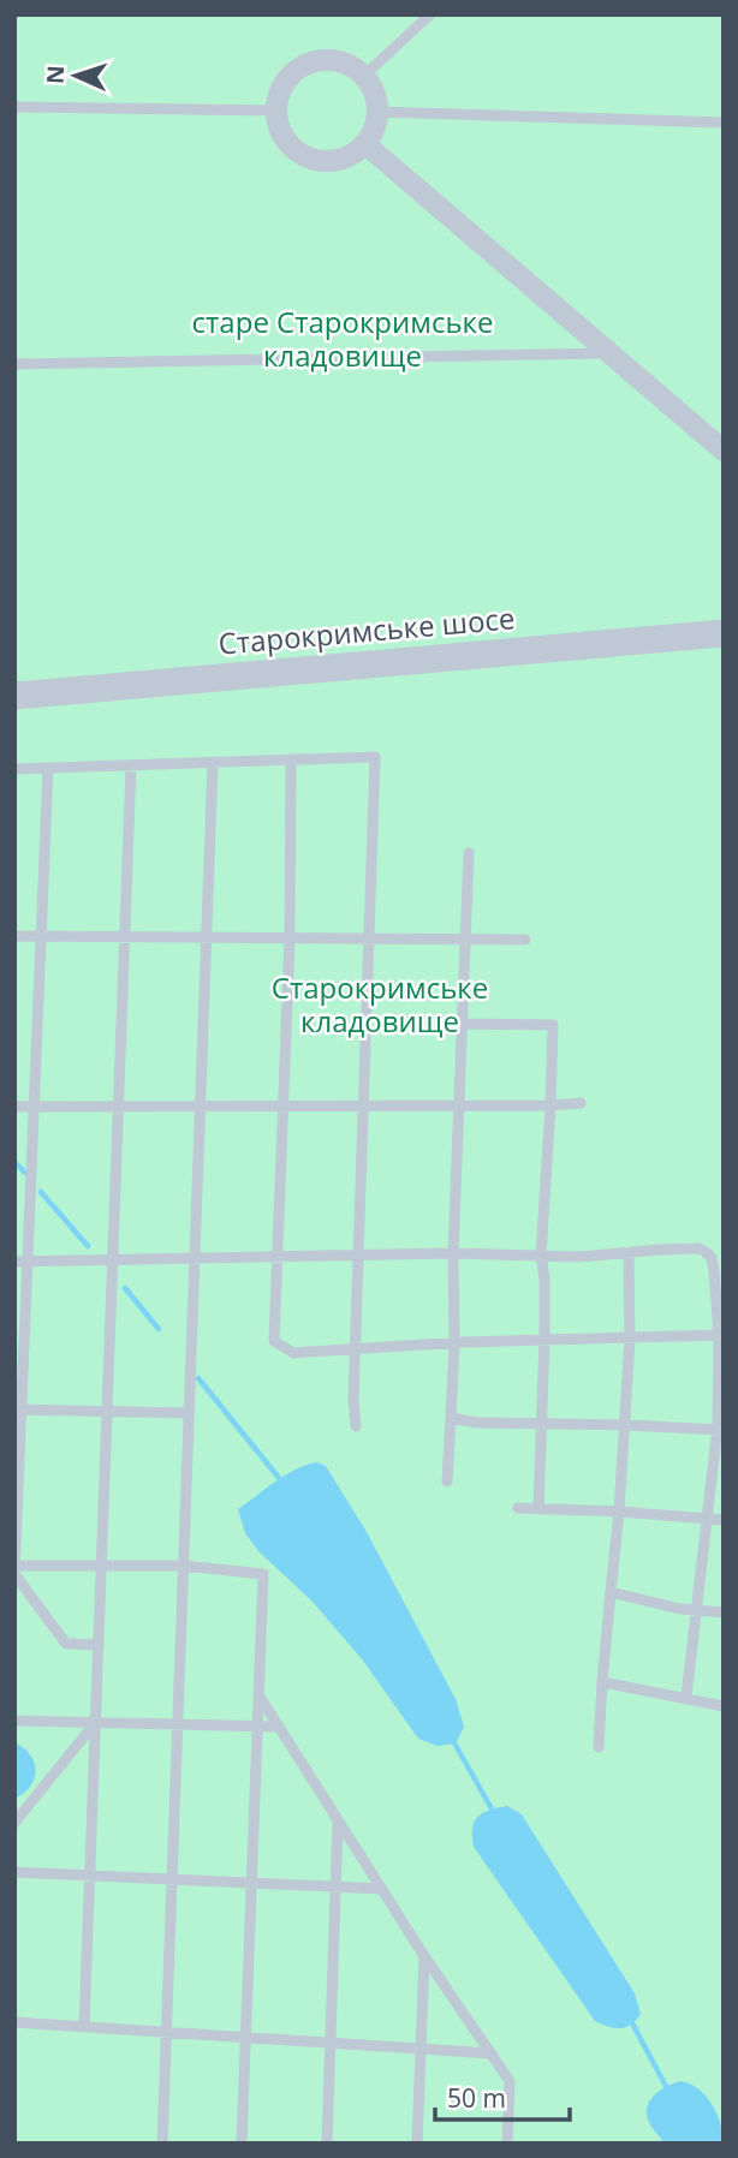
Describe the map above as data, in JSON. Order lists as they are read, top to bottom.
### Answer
{
  "streets": {
    "street": ["Старокримське шосе"]
  },
  "parks": ["старе Старокримське кладовище", "Старокримське кладовище"],
  "scale_bar": "50 m",
  "north": "left"
}
